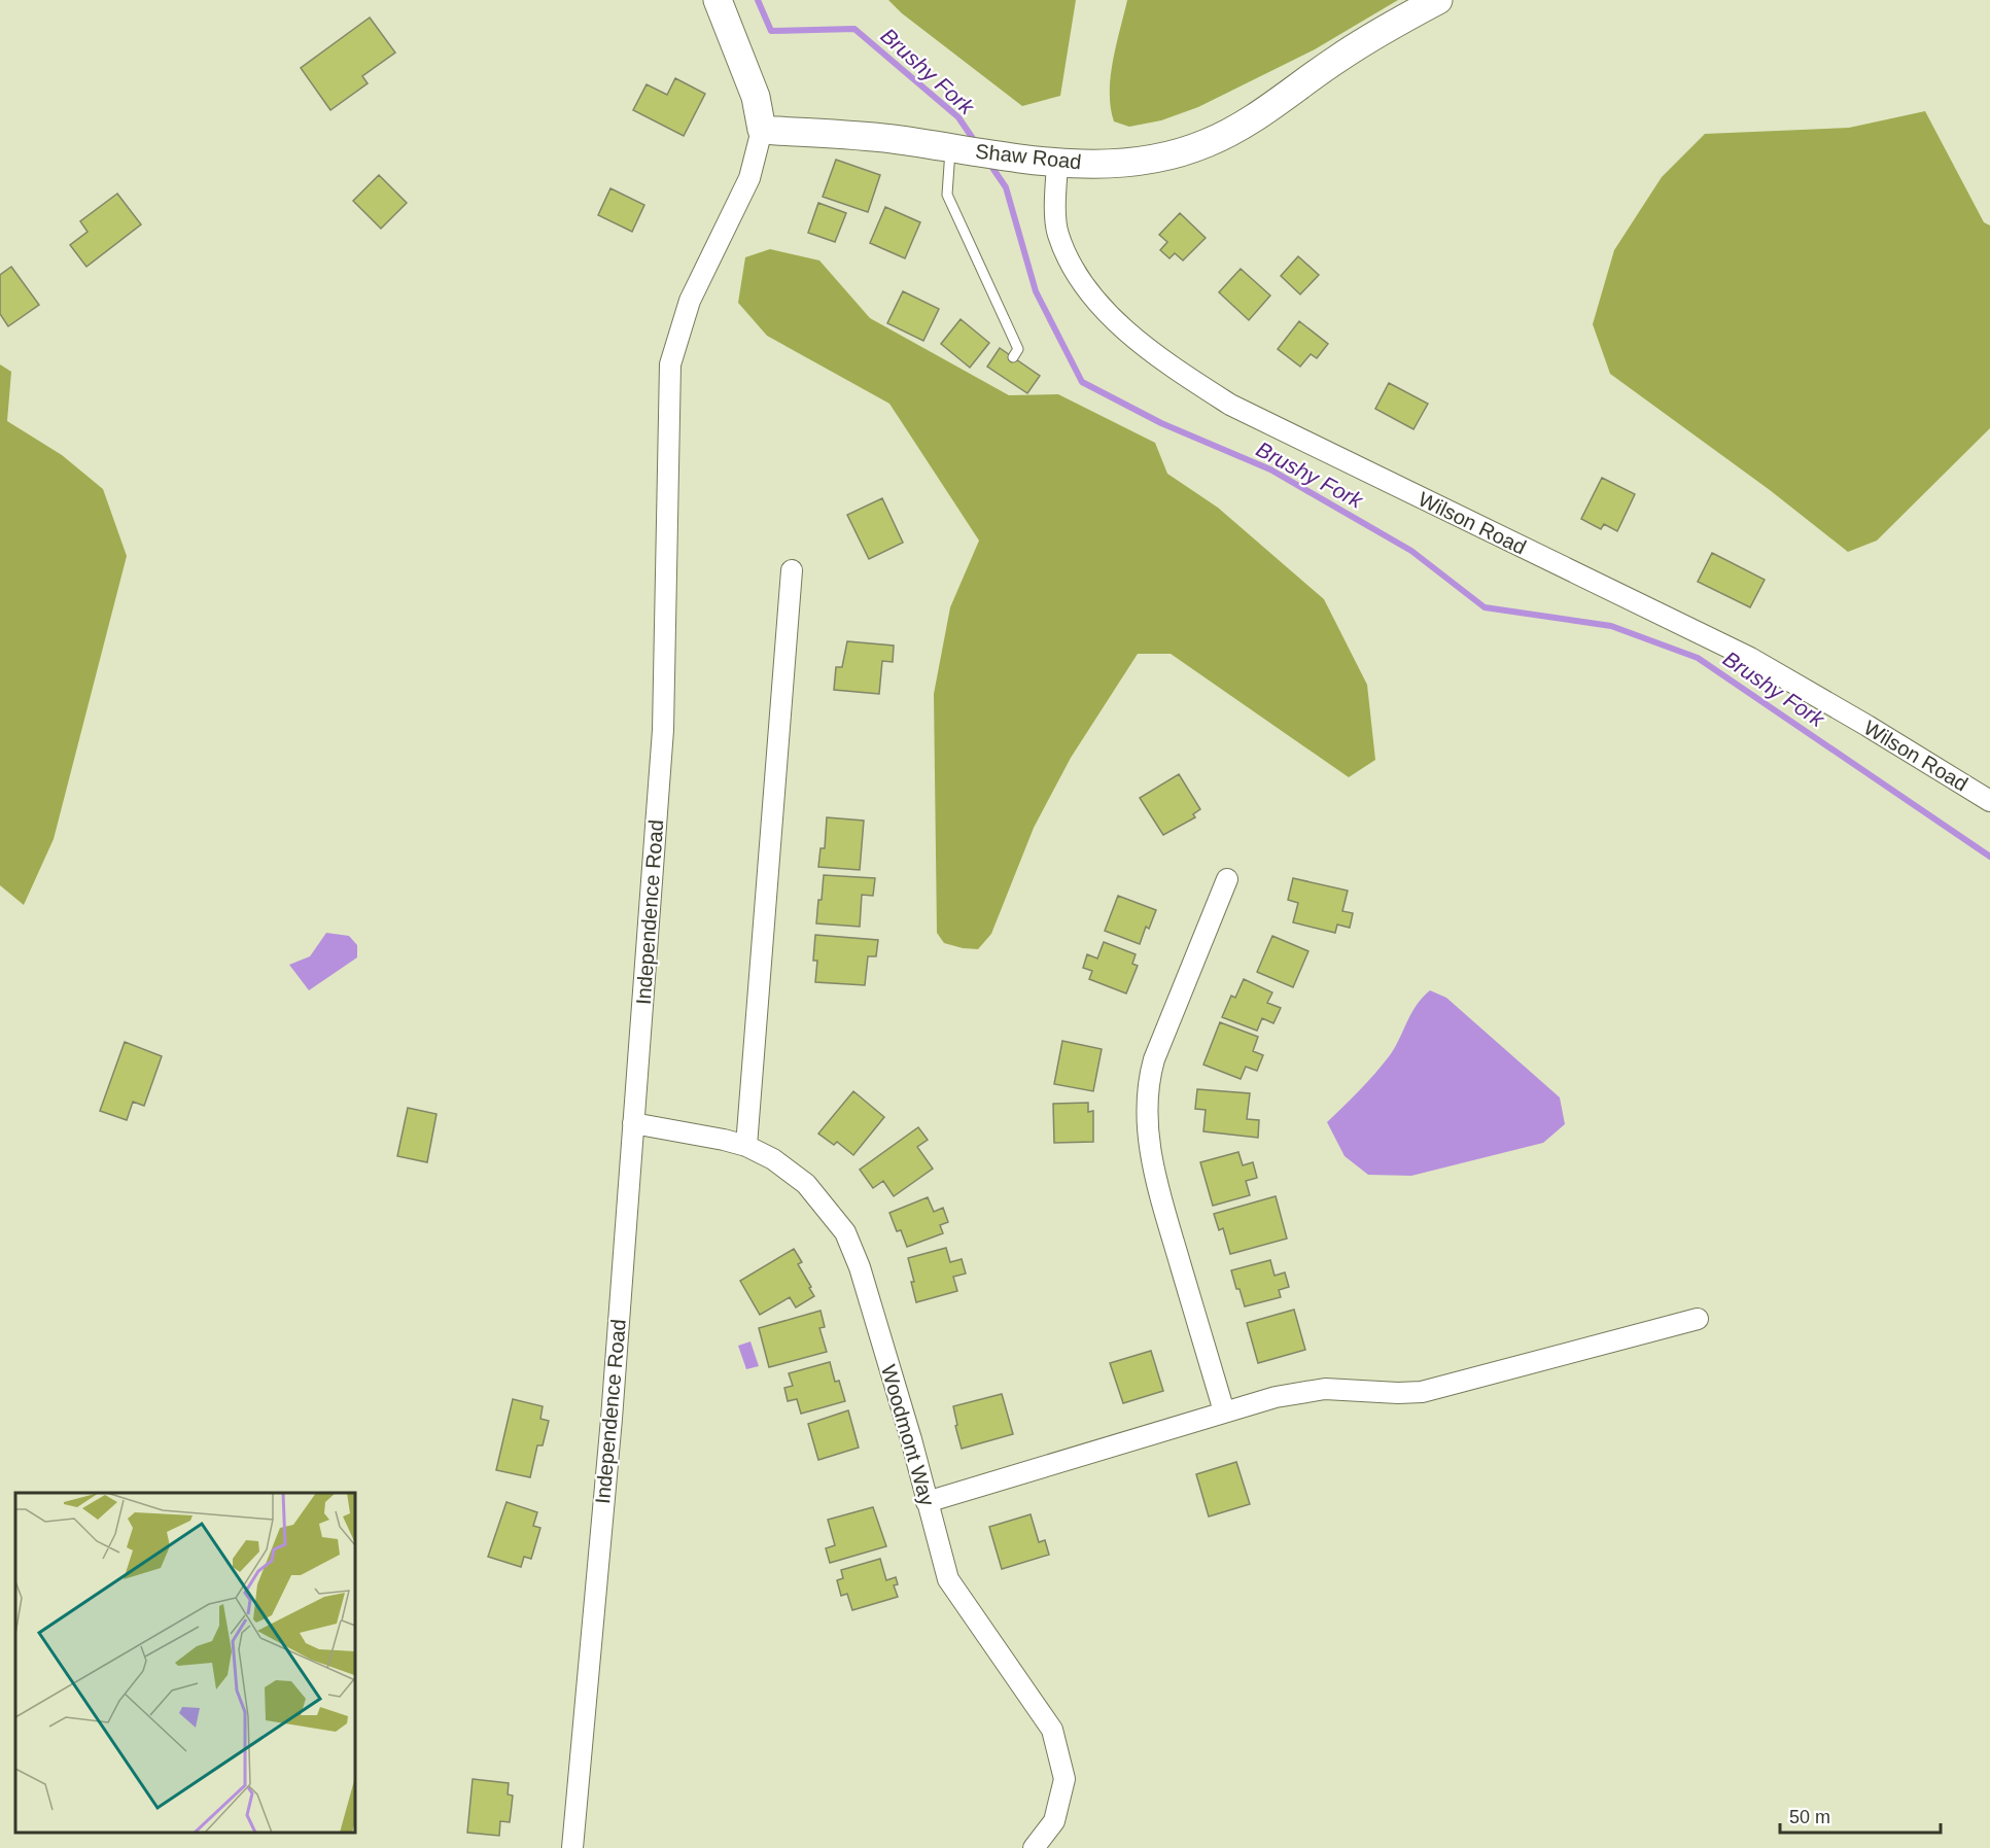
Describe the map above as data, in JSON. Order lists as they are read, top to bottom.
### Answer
{
  "streets": {
    "main road": ["Shaw Road", "Independence Road"],
    "street": ["Wilson Road", "Woodmont Way"]
  },
  "crossings": [
    ["Shaw Road", "Wilson Road"],
    ["Shaw Road", "Independence Road"],
    ["Independence Road", "Woodmont Way"]
  ],
  "water": ["Brushy Fork"],
  "scale_bar": "50 m"
}
